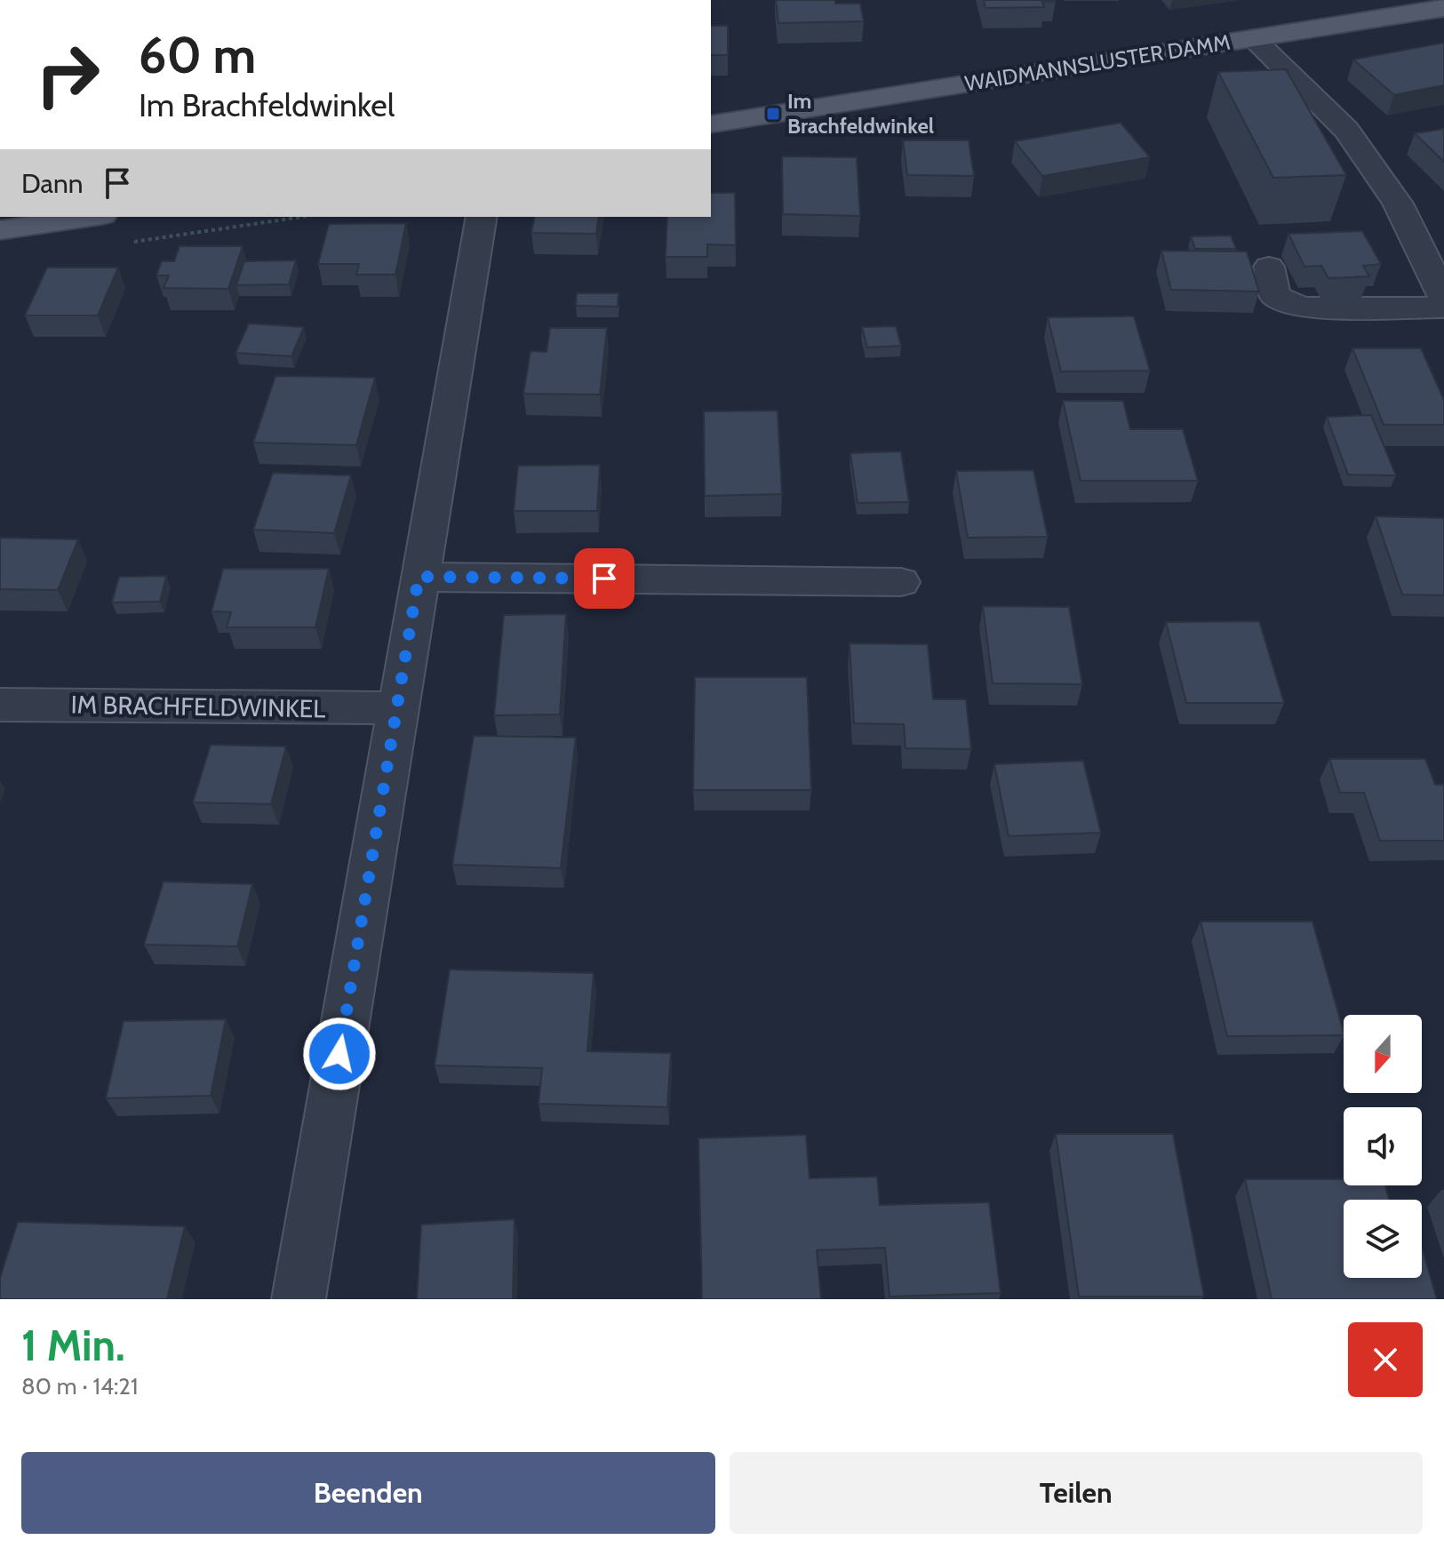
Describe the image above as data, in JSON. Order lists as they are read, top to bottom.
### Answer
{
  "streets": {
    "main road": ["WAIDMANNSLUSTER DAMM"],
    "street": ["IM BRACHFELDWINKEL"]
  },
  "places": {
    "transit": ["Im Brachfeldwinkel"]
  },
  "north": "bottom",
  "page": {
    "turn": ["60 m", "Im Brachfeldwinkel"],
    "then": "Dann",
    "heading": ["1 Min.", "80 m · 14:21"],
    "buttons": ["Beenden", "Teilen"]
  }
}
